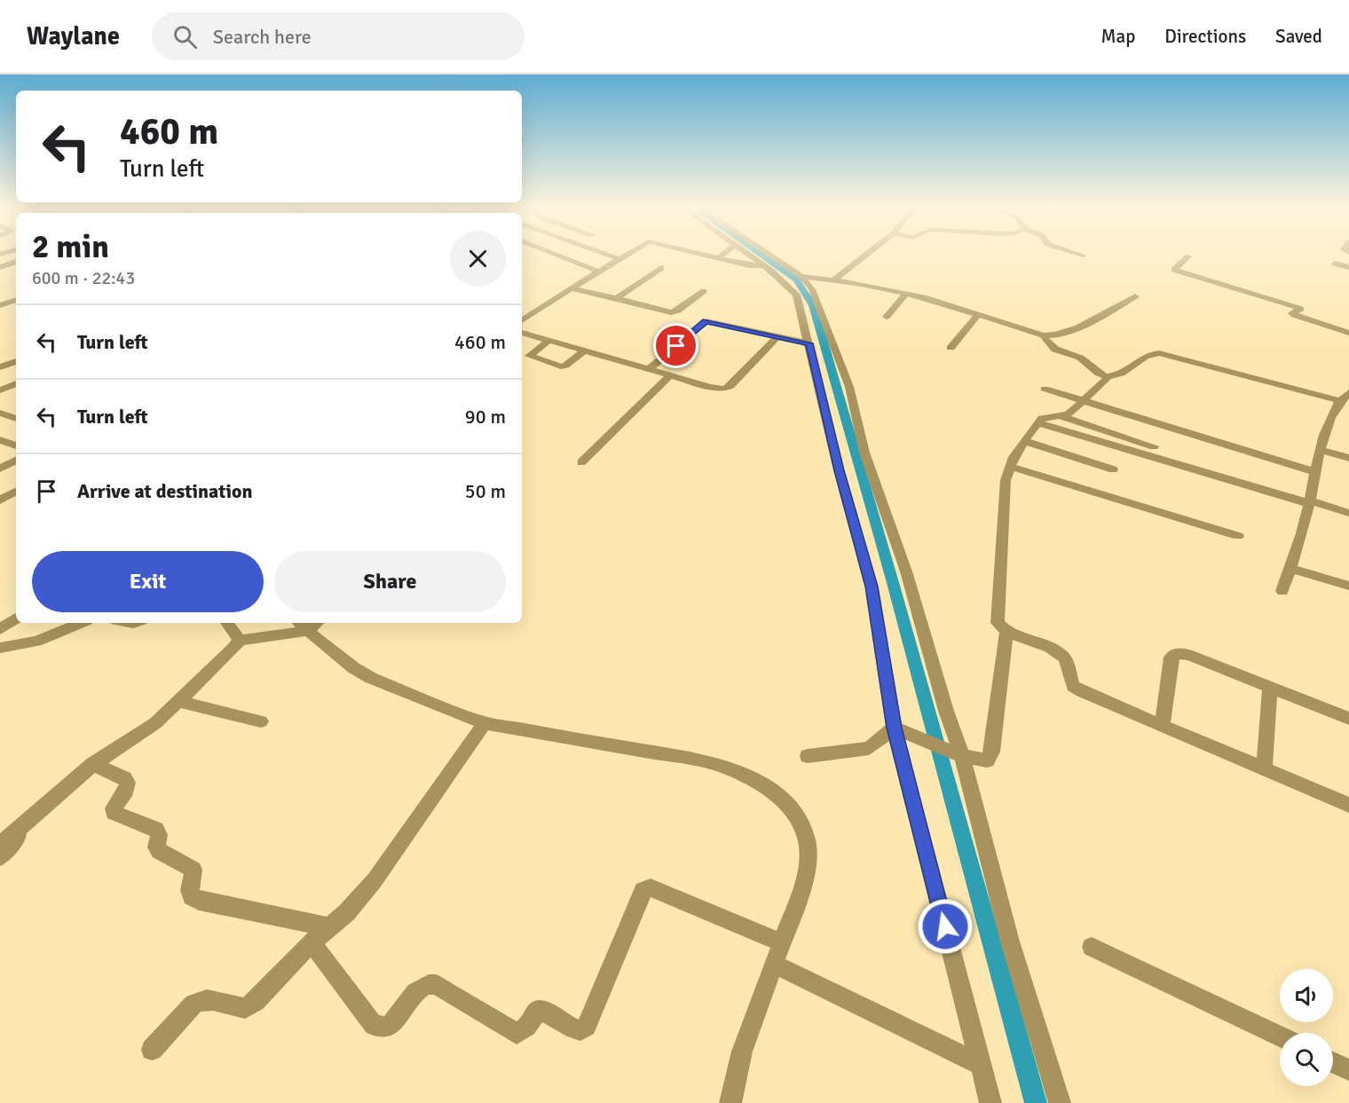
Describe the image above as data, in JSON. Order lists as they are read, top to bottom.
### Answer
{
  "page": {
    "header": "Waylane",
    "search": "Search here",
    "nav": ["Map", "Directions", "Saved"],
    "turn": ["460 m", "Turn left"],
    "heading": ["2 min", "600 m · 22:43"],
    "list": [
      {
        "name": "Turn left",
        "value": "460 m"
      },
      {
        "name": "Turn left",
        "value": "90 m"
      },
      {
        "name": "Arrive at destination",
        "value": "50 m"
      }
    ],
    "buttons": ["Exit", "Share"]
  }
}
